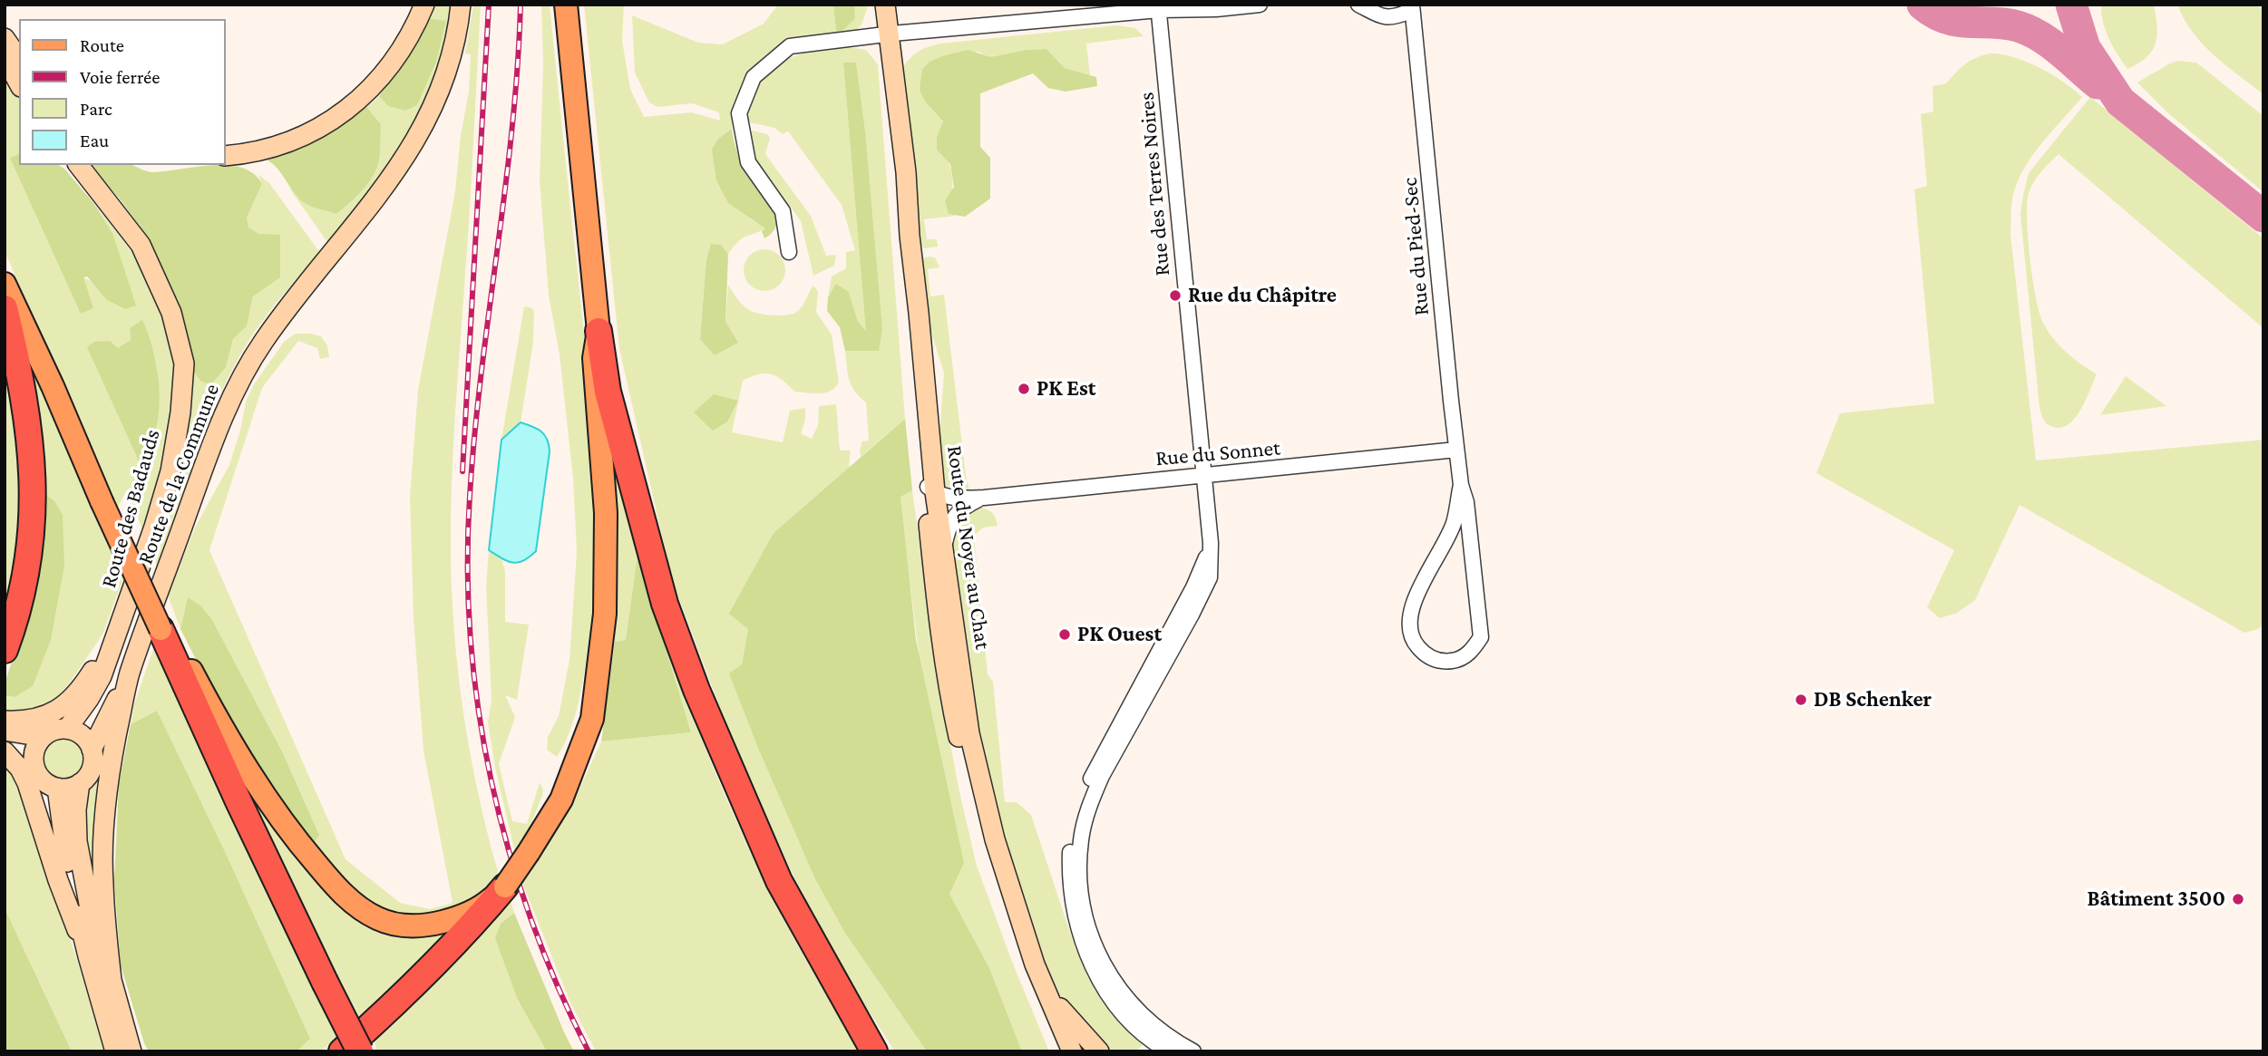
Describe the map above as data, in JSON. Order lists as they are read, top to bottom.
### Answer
{
  "streets": {
    "main road": ["Route de la Commune", "Route des Badauds", "Route du Noyer au Chat"],
    "street": ["Rue des Terres Noires", "Rue du Pied-Sec", "Rue du Sonnet"]
  },
  "crossings": [
    ["Rue des Terres Noires", "Rue du Sonnet"],
    ["Rue du Pied-Sec", "Rue du Sonnet"],
    ["Rue du Sonnet", "Route du Noyer au Chat"],
    ["Route de la Commune", "Route des Badauds"]
  ],
  "places": [
    "Rue du Châpitre",
    "PK Est",
    "PK Ouest",
    "DB Schenker",
    "Bâtiment 3500"
  ],
  "legend": [
    "Route",
    "Voie ferrée",
    "Parc",
    "Eau"
  ]
}
